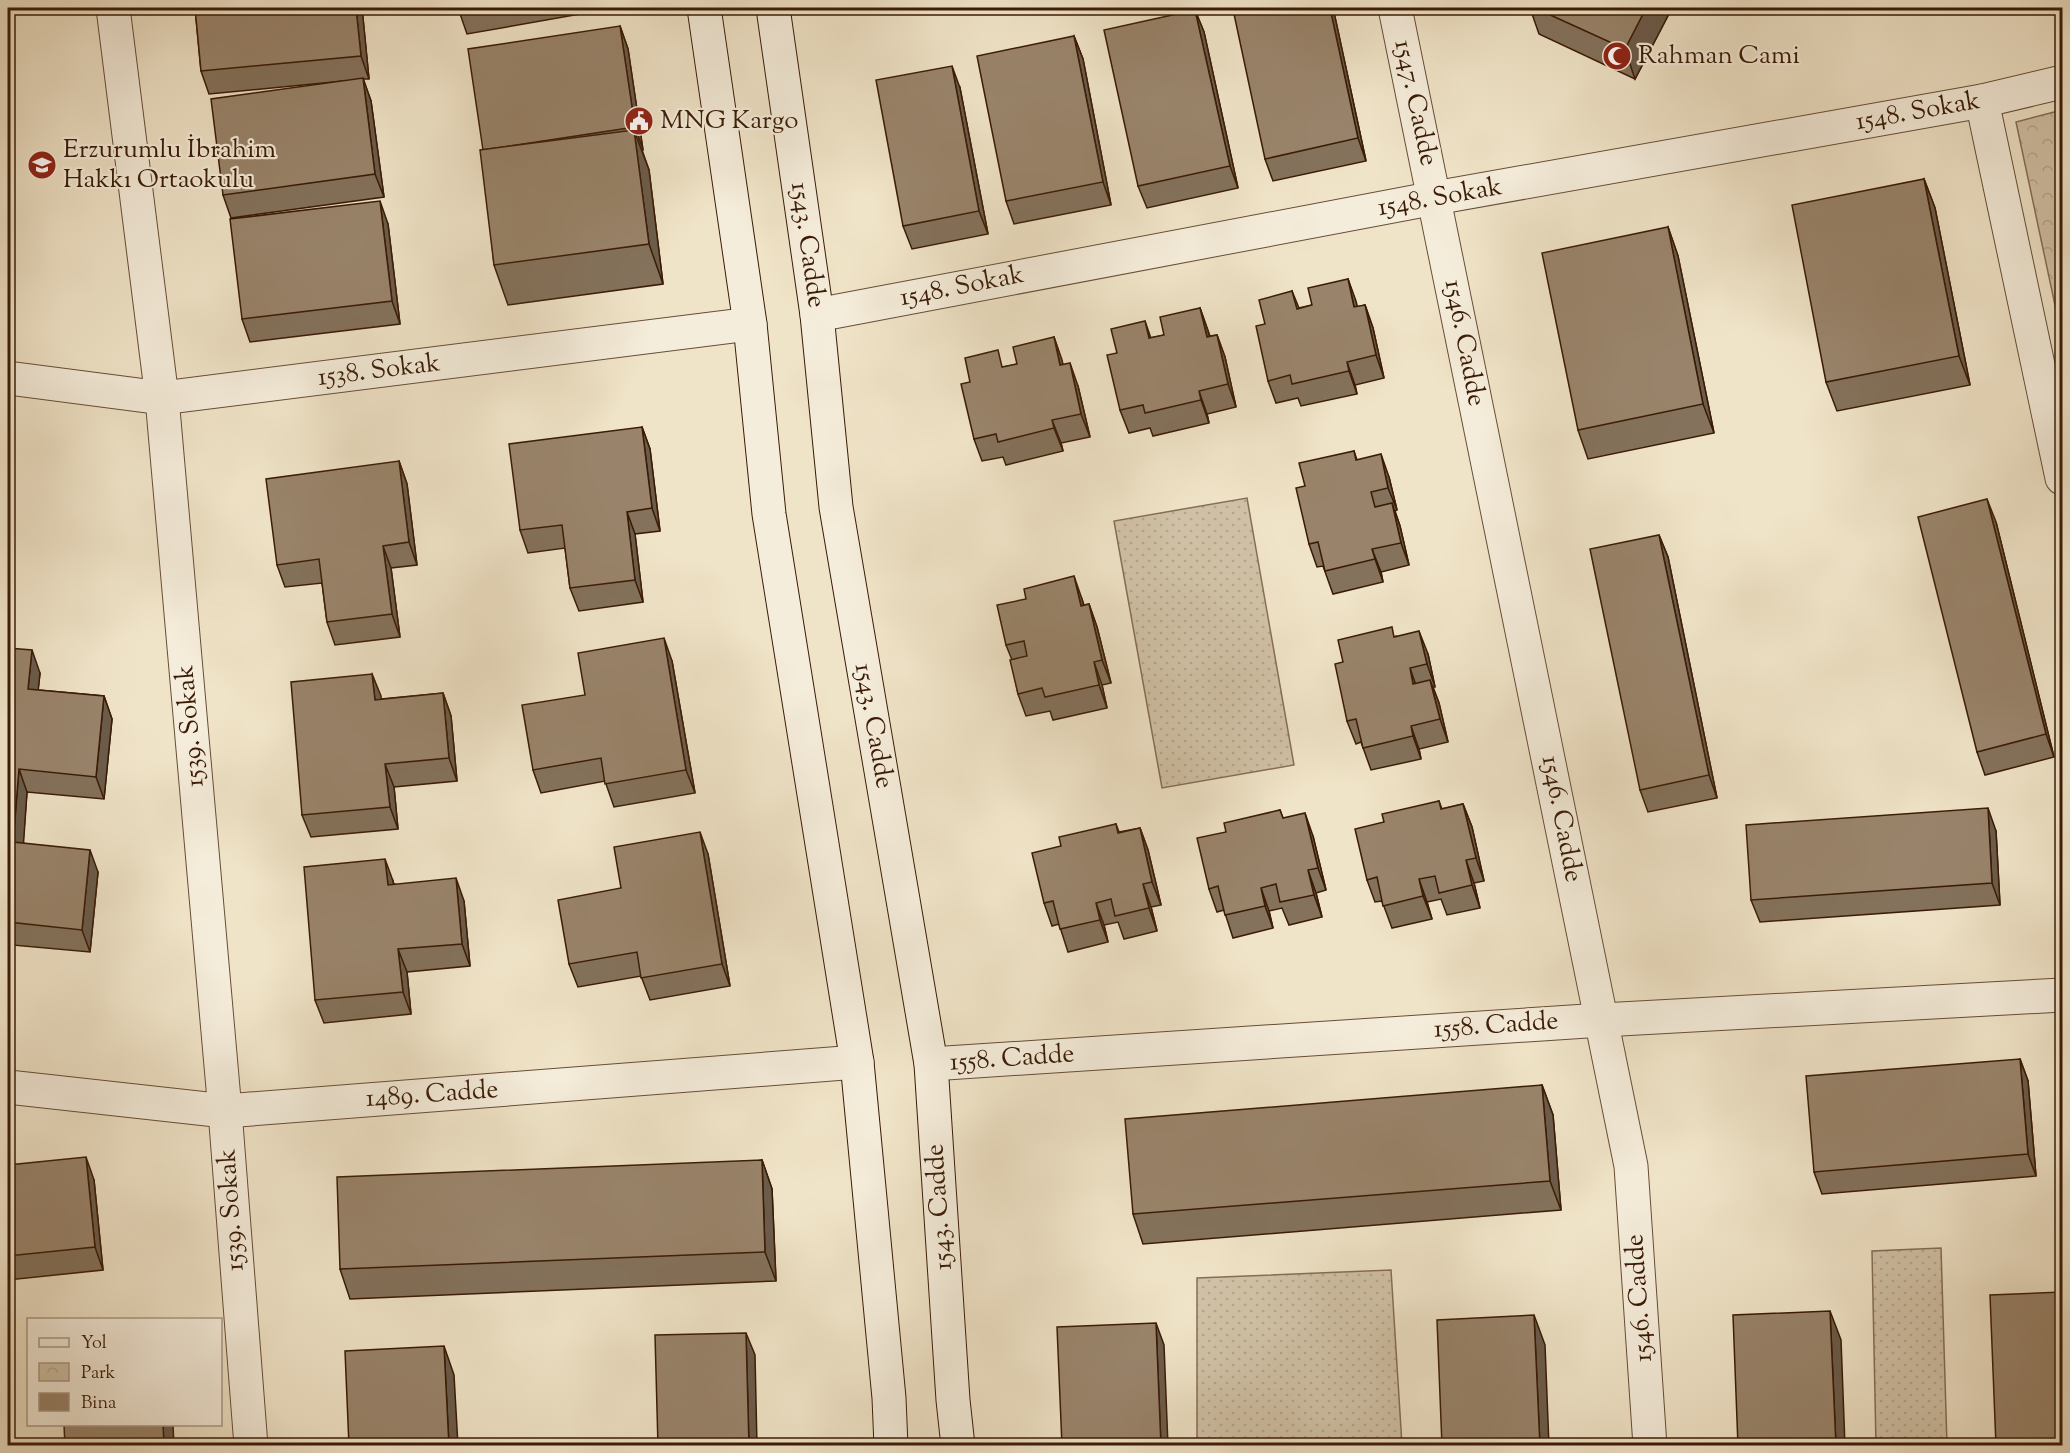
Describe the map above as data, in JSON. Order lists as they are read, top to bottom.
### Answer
{
  "streets": {
    "street": [
      "1547. Cadde",
      "1548. Sokak",
      "1543. Cadde",
      "1546. Cadde",
      "1538. Sokak",
      "1539. Sokak",
      "1558. Cadde",
      "1489. Cadde"
    ]
  },
  "crossings": [
    ["1547. Cadde", "1548. Sokak"],
    ["1547. Cadde", "1546. Cadde"],
    ["1548. Sokak", "1543. Cadde"],
    ["1548. Sokak", "1546. Cadde"],
    ["1543. Cadde", "1558. Cadde"],
    ["1546. Cadde", "1558. Cadde"],
    ["1538. Sokak", "1539. Sokak"],
    ["1539. Sokak", "1489. Cadde"]
  ],
  "places": {
    "mosque": ["Rahman Cami"],
    "public building": ["MNG Kargo"],
    "school or university": ["Erzurumlu İbrahim Hakkı Ortaokulu"]
  },
  "legend": ["Yol", "Park", "Bina"]
}
